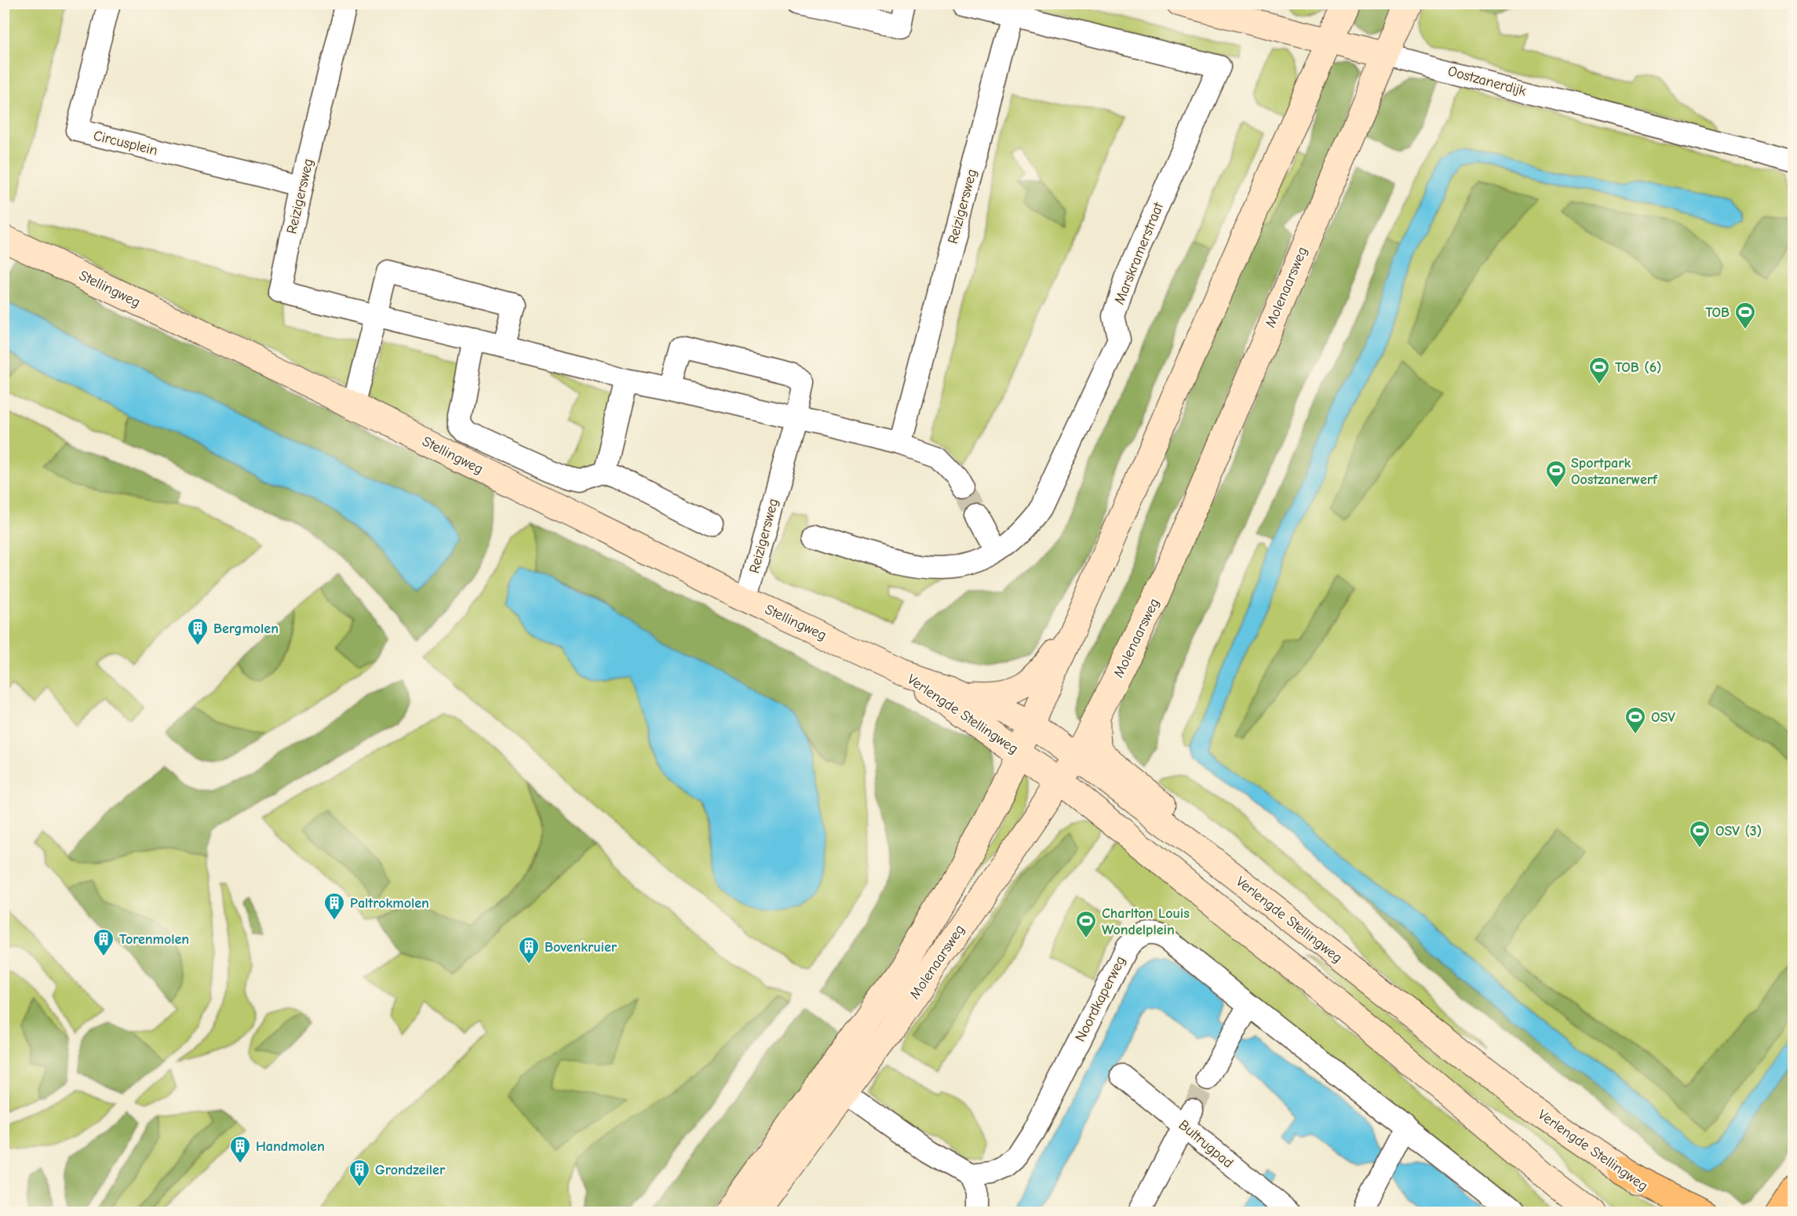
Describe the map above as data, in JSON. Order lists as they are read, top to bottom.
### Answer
{
  "streets": {
    "main road": [
      "Oostzanerdijk",
      "Molenaarsweg",
      "Stellingweg",
      "Verlengde Stellingweg"
    ],
    "street": [
      "Circusplein",
      "Reizigersweg",
      "Marskramerstraat",
      "Noordkaperweg",
      "Bultrugpad"
    ]
  },
  "crossings": [
    ["Oostzanerdijk", "Molenaarsweg"],
    ["Circusplein", "Reizigersweg"],
    ["Reizigersweg", "Marskramerstraat"],
    ["Reizigersweg", "Stellingweg"],
    ["Molenaarsweg", "Verlengde Stellingweg"],
    ["Stellingweg", "Verlengde Stellingweg"]
  ],
  "places": {
    "sports": [
      "TOB",
      "TOB (6)",
      "Sportpark Oostzanerwerf",
      "OSV",
      "OSV (3)",
      "Charlton Louis Wondelplein"
    ],
    "building": [
      "Bergmolen",
      "Paltrokmolen",
      "Torenmolen",
      "Bovenkruier",
      "Handmolen",
      "Grondzeiler"
    ]
  }
}
